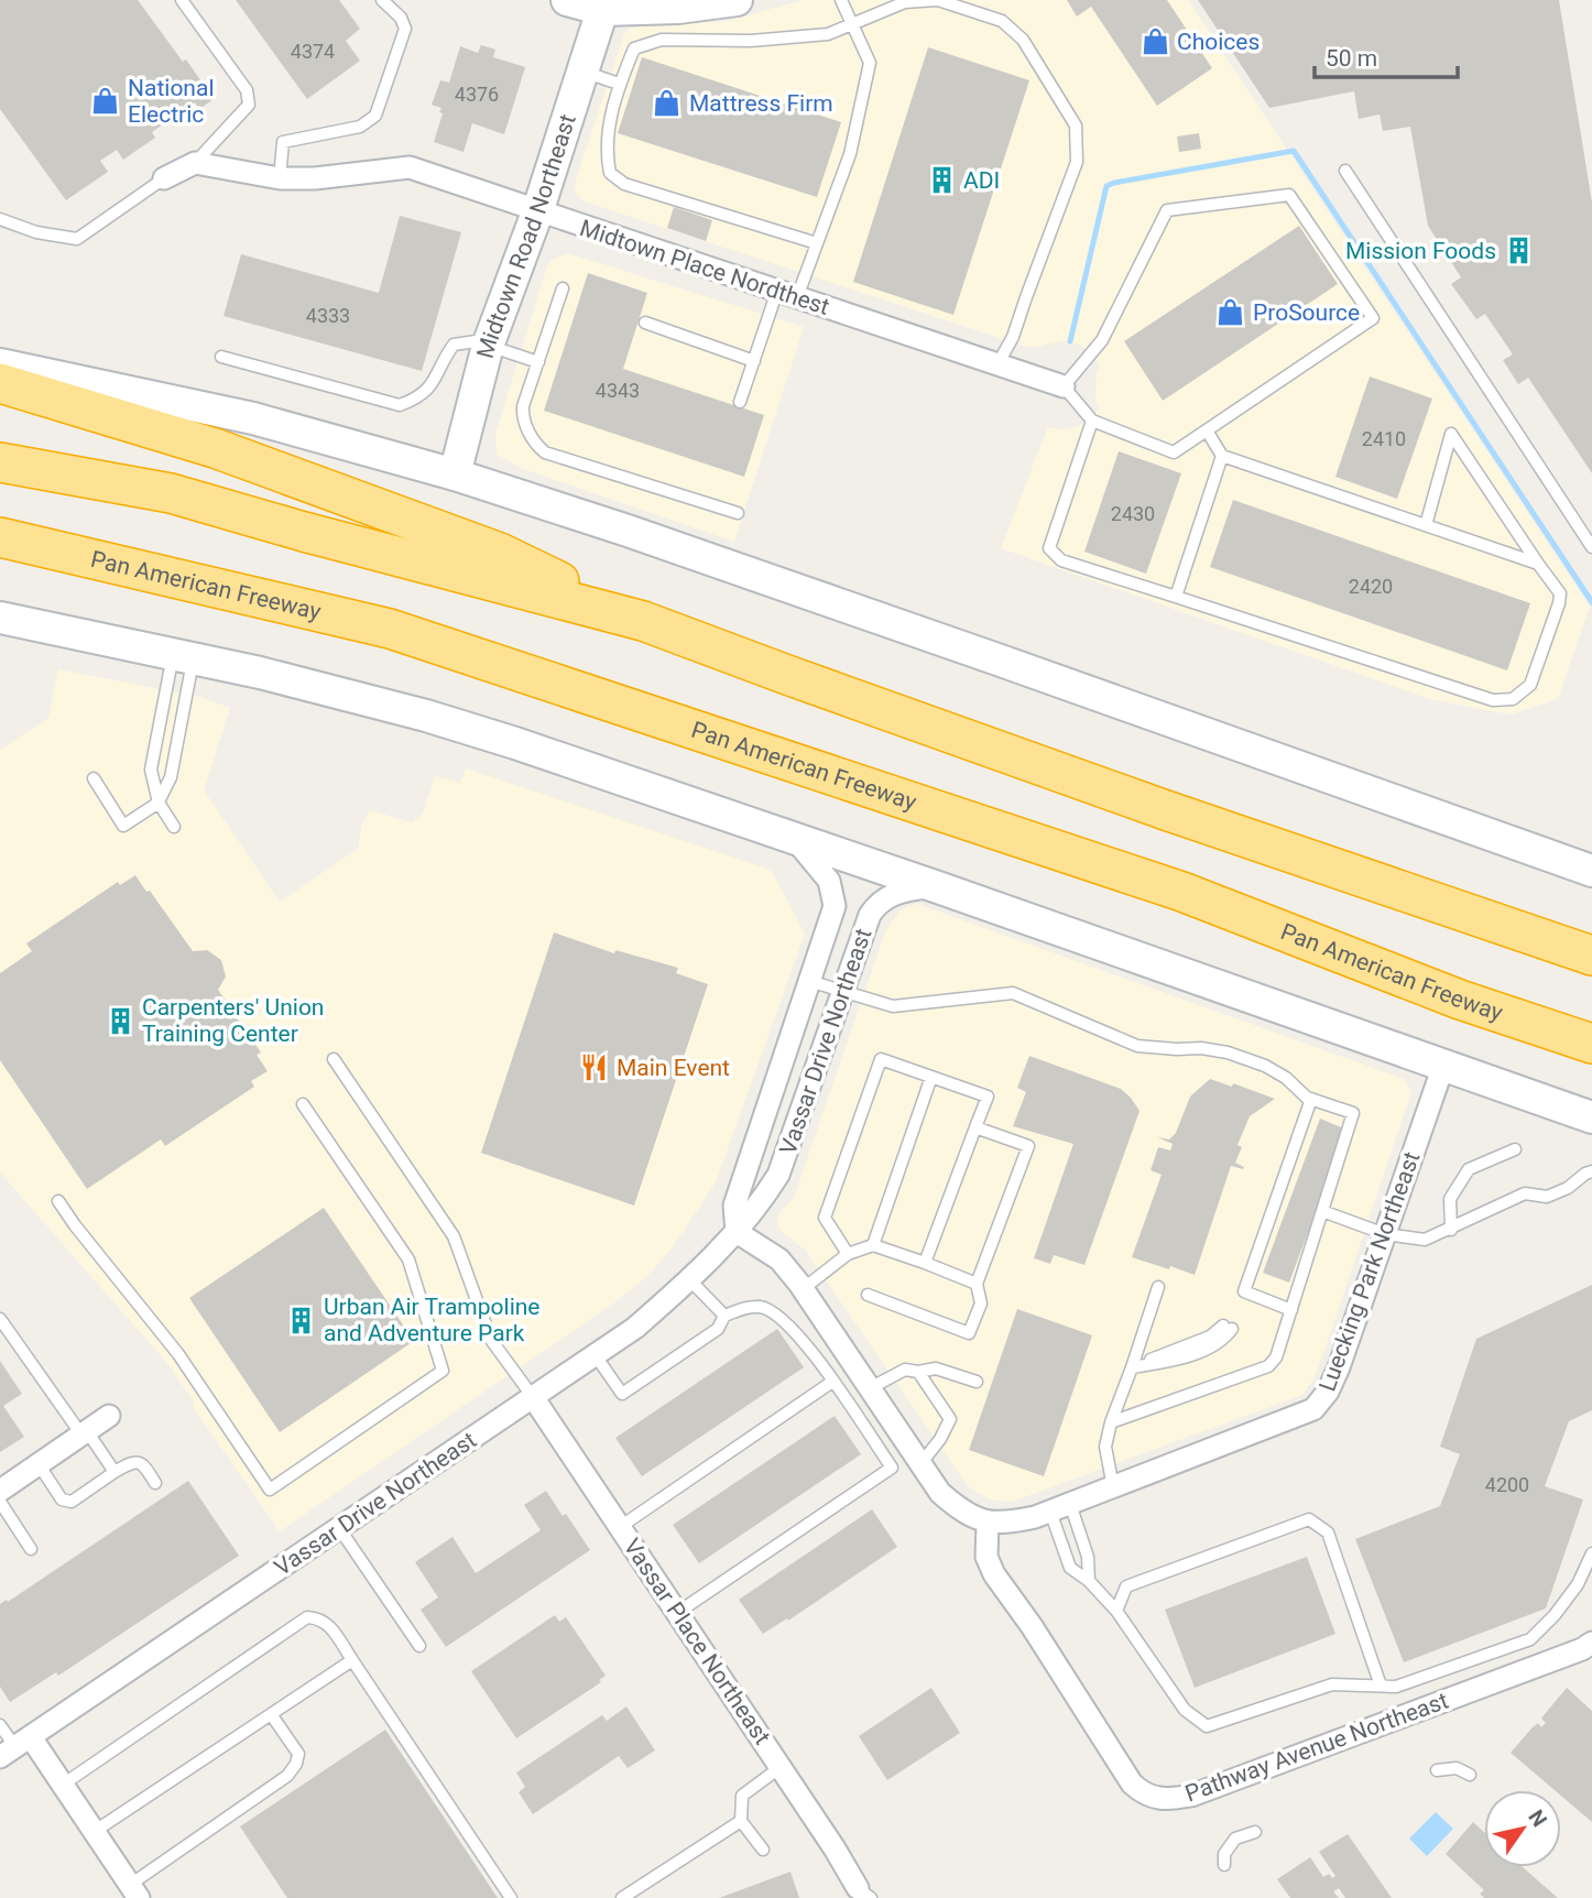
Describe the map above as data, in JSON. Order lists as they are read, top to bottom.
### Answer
{
  "streets": {
    "highway": ["Pan American Freeway"],
    "main road": ["Midtown Road Northeast"],
    "street": [
      "Midtown Place Nordthest",
      "Vassar Drive Northeast",
      "Luecking Park Northeast",
      "Vassar Place Northeast",
      "Pathway Avenue Northeast"
    ]
  },
  "crossings": [
    ["Midtown Road Northeast", "Midtown Place Nordthest"],
    ["Vassar Drive Northeast", "Vassar Place Northeast"],
    ["Luecking Park Northeast", "Pathway Avenue Northeast"]
  ],
  "places": {
    "shop": [
      "Choices",
      "National Electric",
      "Mattress Firm",
      "ProSource"
    ],
    "building": [
      "ADI",
      "Mission Foods",
      "Carpenters' Union Training Center",
      "Urban Air Trampoline and Adventure Park"
    ],
    "restaurant": ["Main Event"]
  },
  "house_numbers": [
    "4374",
    "4376",
    "4333",
    "4343",
    "2410",
    "2430",
    "2420",
    "4200"
  ],
  "scale_bar": "50 m",
  "north": "top right"
}
